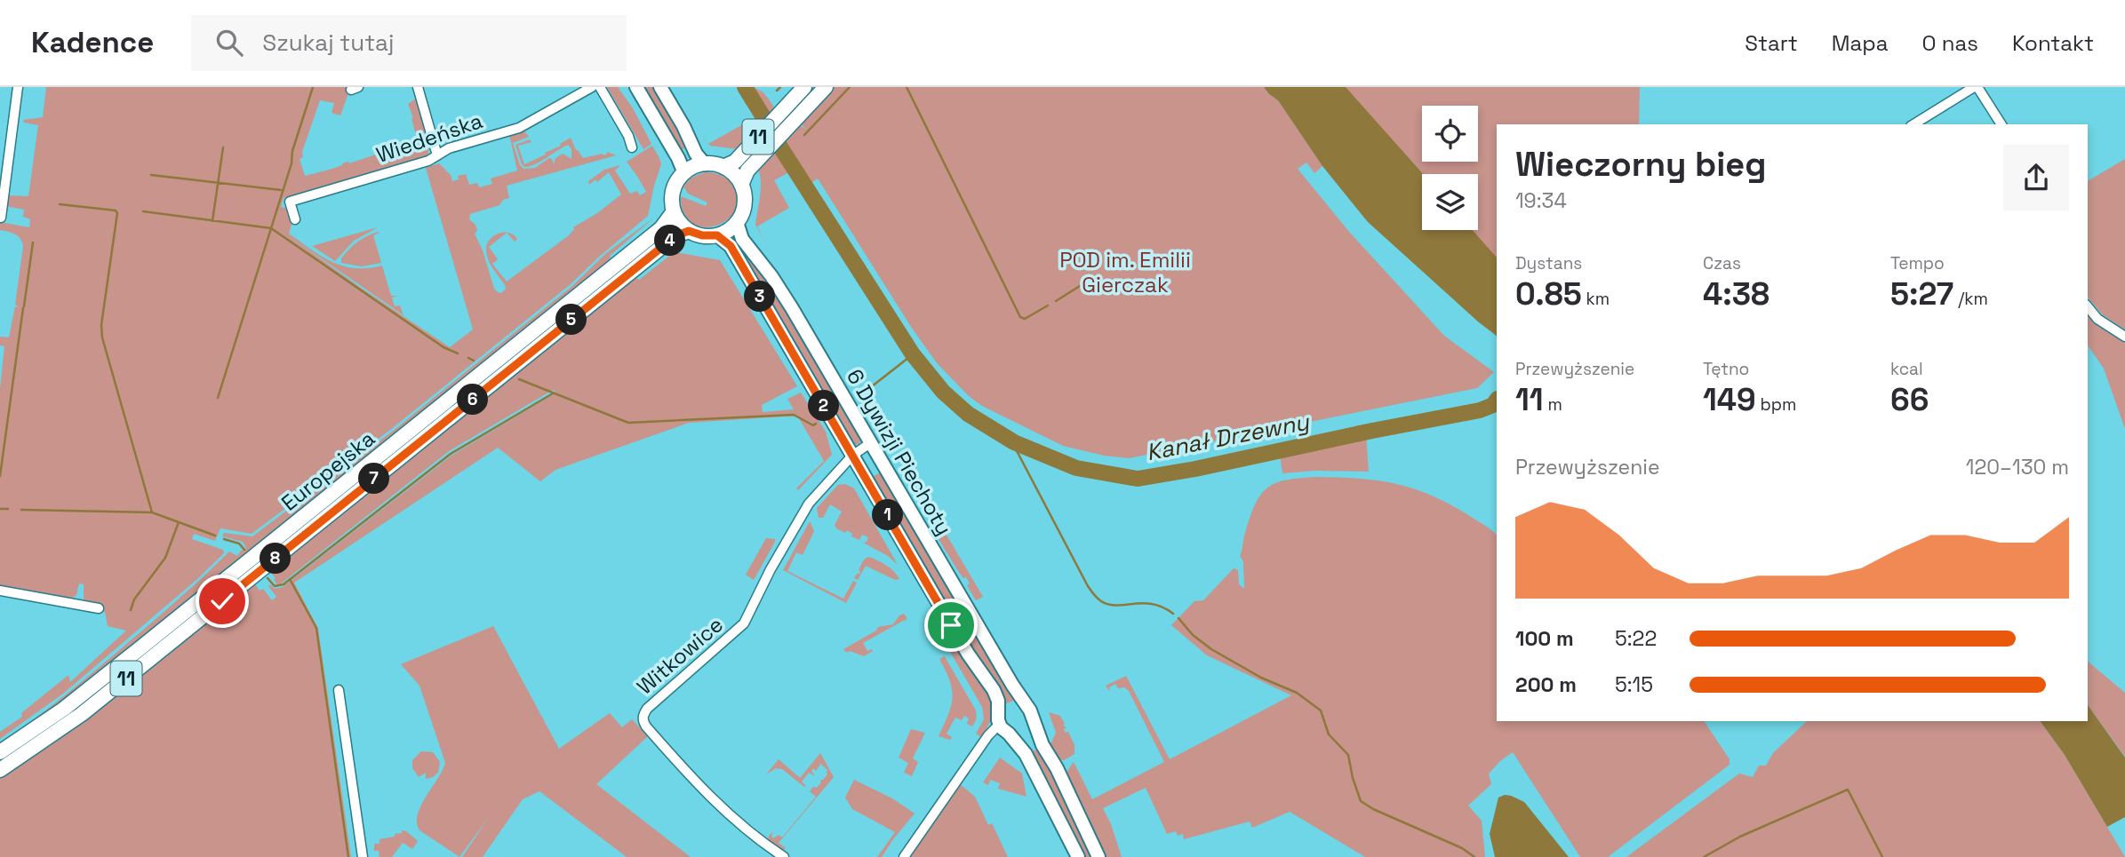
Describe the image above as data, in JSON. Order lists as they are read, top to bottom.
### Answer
{
  "streets": {
    "main road": ["11", "Europejska"],
    "street": ["Wiedeńska", "6 Dywizji Piechoty", "Witkowice"]
  },
  "crossings": [
    ["11", "6 Dywizji Piechoty"],
    ["11", "Europejska"],
    ["6 Dywizji Piechoty", "Europejska"],
    ["6 Dywizji Piechoty", "Witkowice"]
  ],
  "water": ["Kanał Drzewny"],
  "parks": ["POD im. Emilii Gierczak"],
  "page": {
    "header": "Kadence",
    "search": "Szukaj tutaj",
    "nav": [
      "Start",
      "Mapa",
      "O nas",
      "Kontakt"
    ],
    "heading": ["Wieczorny bieg", "19:34"],
    "pins": [
      "4",
      "3",
      "5",
      "6",
      "2",
      "7",
      "1",
      "8"
    ],
    "stats": [
      ["Dystans", "0.85 km"],
      ["Czas", "4:38"],
      ["Tempo", "5:27 /km"],
      ["Przewyższenie", "11 m"],
      ["Tętno", "149 bpm"],
      ["kcal", "66"]
    ],
    "chart": ["Przewyższenie", "120–130 m"],
    "list": [
      {
        "name": "100 m",
        "note": "5:22"
      },
      {
        "name": "200 m",
        "note": "5:15"
      }
    ]
  }
}
